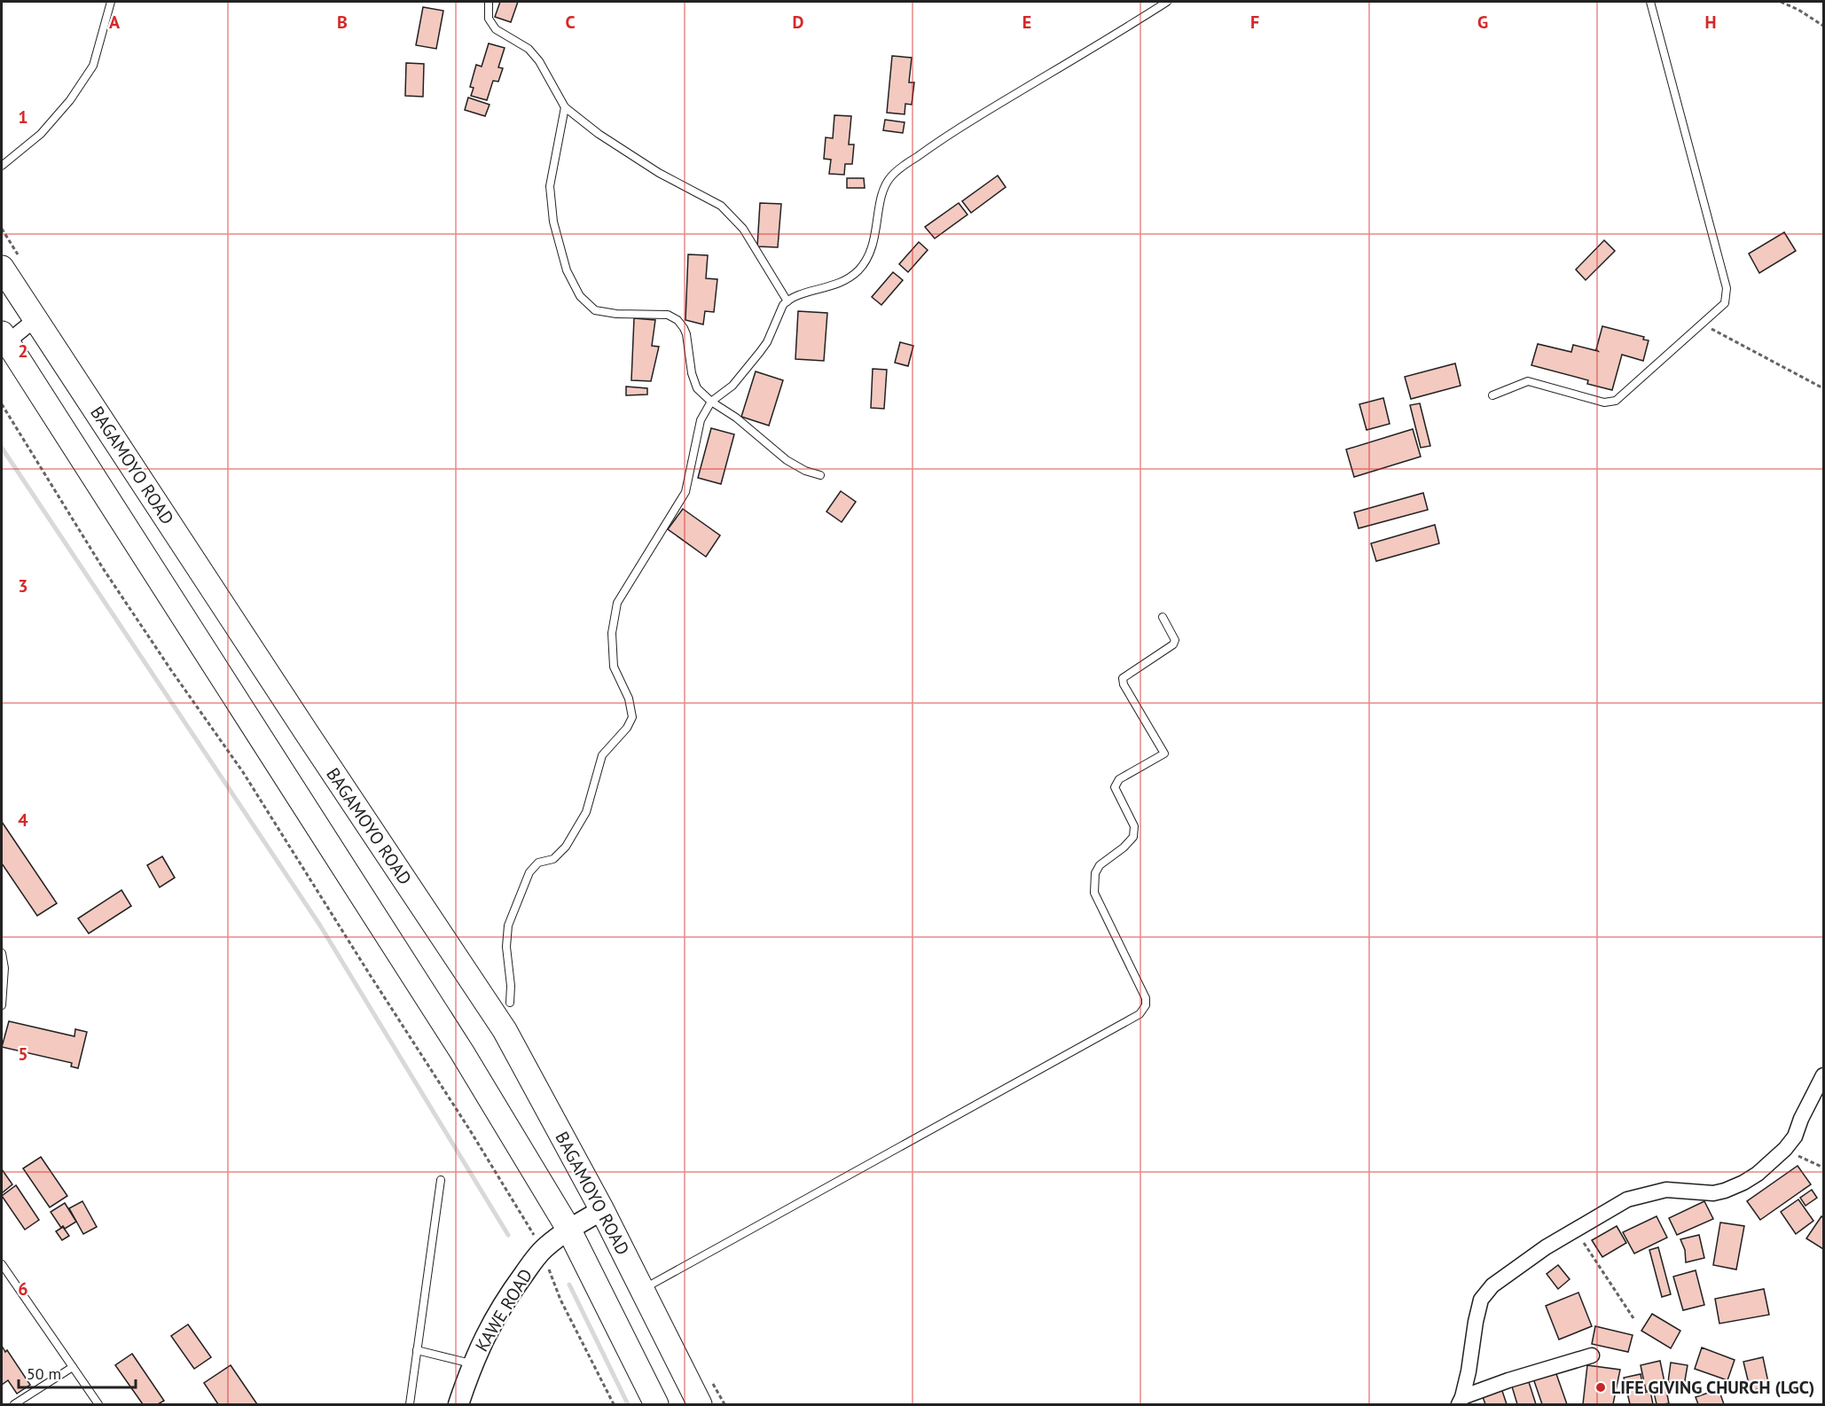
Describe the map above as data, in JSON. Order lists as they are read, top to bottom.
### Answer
{
  "streets": {
    "highway": ["BAGAMOYO ROAD"],
    "main road": ["KAWE ROAD"]
  },
  "crossings": [
    ["BAGAMOYO ROAD", "KAWE ROAD"]
  ],
  "places": ["LIFE GIVING CHURCH (LGC)"],
  "scale_bar": "50 m",
  "grid": {
    "columns": [
      "A",
      "B",
      "C",
      "D",
      "E",
      "F",
      "G",
      "H"
    ],
    "rows": [
      "1",
      "2",
      "3",
      "4",
      "5",
      "6"
    ]
  }
}
